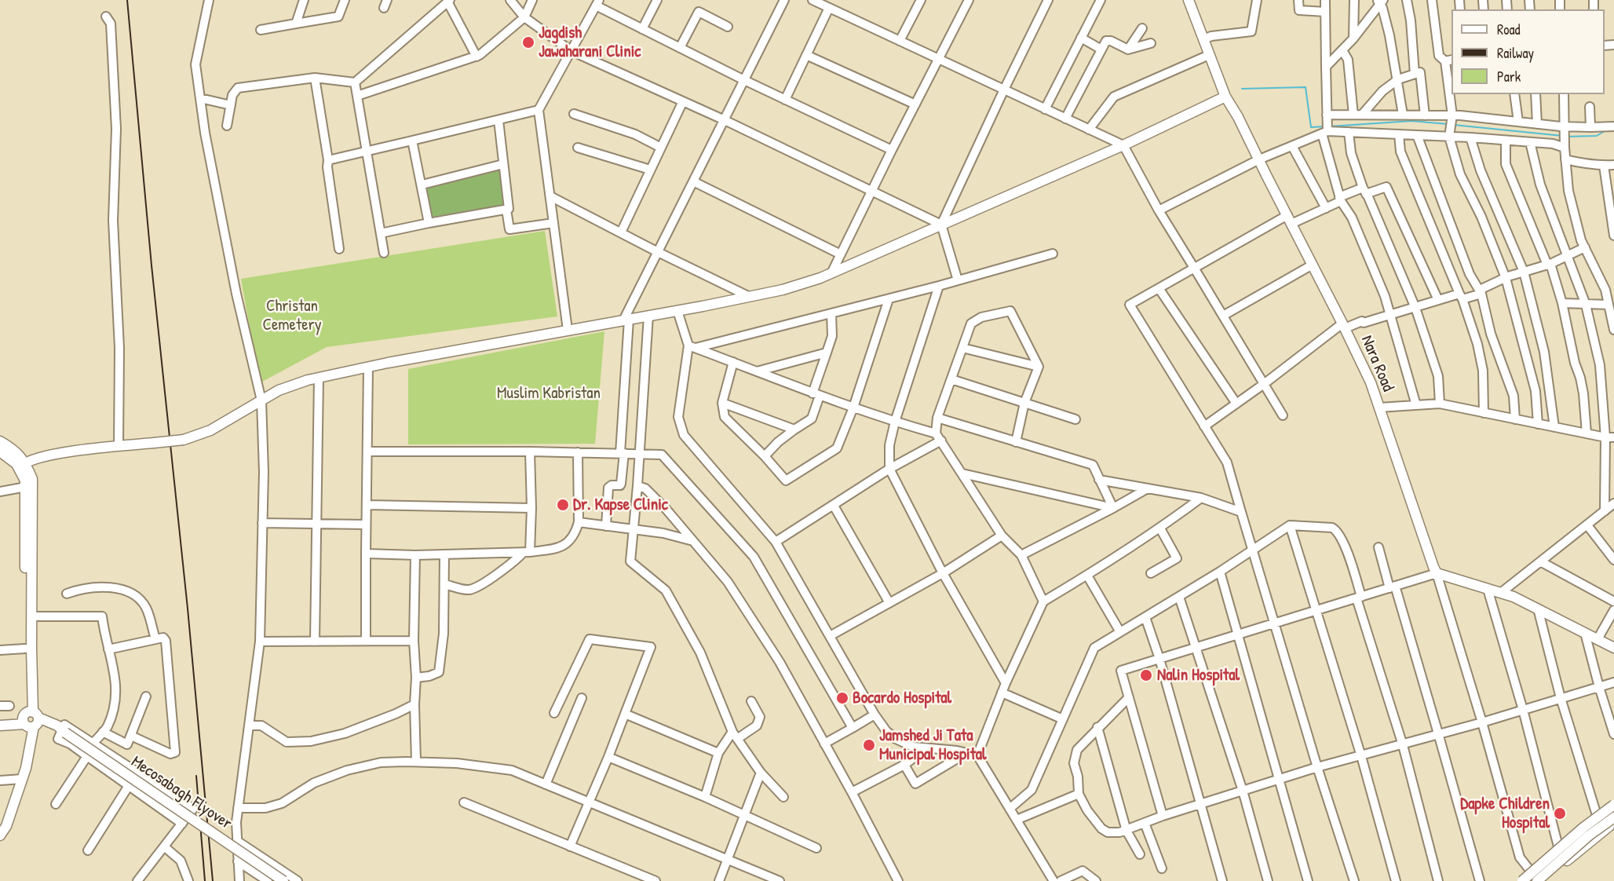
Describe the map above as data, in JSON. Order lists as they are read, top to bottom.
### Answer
{
  "streets": {
    "main road": ["Nara Road", "Mecosabagh Flyover"]
  },
  "parks": ["Christan Cemetery", "Muslim Kabristan"],
  "places": [
    "Jagdish Jawaharani Clinic",
    "Dr. Kapse Clinic",
    "Nalin Hospital",
    "Bocardo Hospital",
    "Jamshed Ji Tata Municipal Hospital",
    "Dapke Children Hospital"
  ],
  "legend": ["Road", "Railway", "Park"]
}
